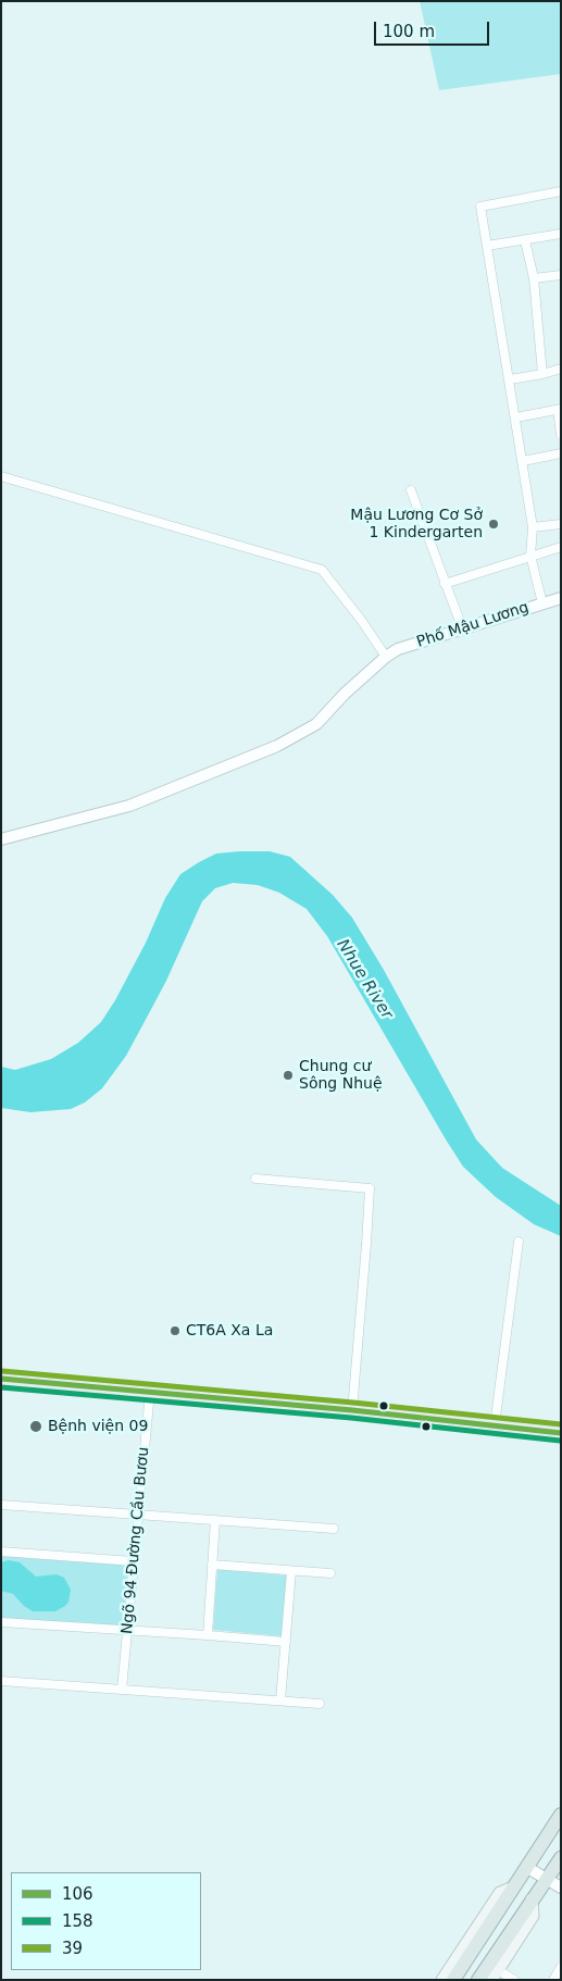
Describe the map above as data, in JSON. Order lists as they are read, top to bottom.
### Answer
{
  "streets": {
    "street": ["Phố Mậu Lương", "Ngõ 94 Đường Cầu Bươu"]
  },
  "water": ["Nhue River"],
  "places": [
    "Mậu Lương Cơ Sở 1 Kindergarten",
    "Chung cư Sông Nhuệ",
    "CT6A Xa La",
    "Bệnh viện 09"
  ],
  "lines": ["transit line 39", "transit line 106", "transit line 158"],
  "legend": ["106", "158", "39"],
  "scale_bar": "100 m"
}
